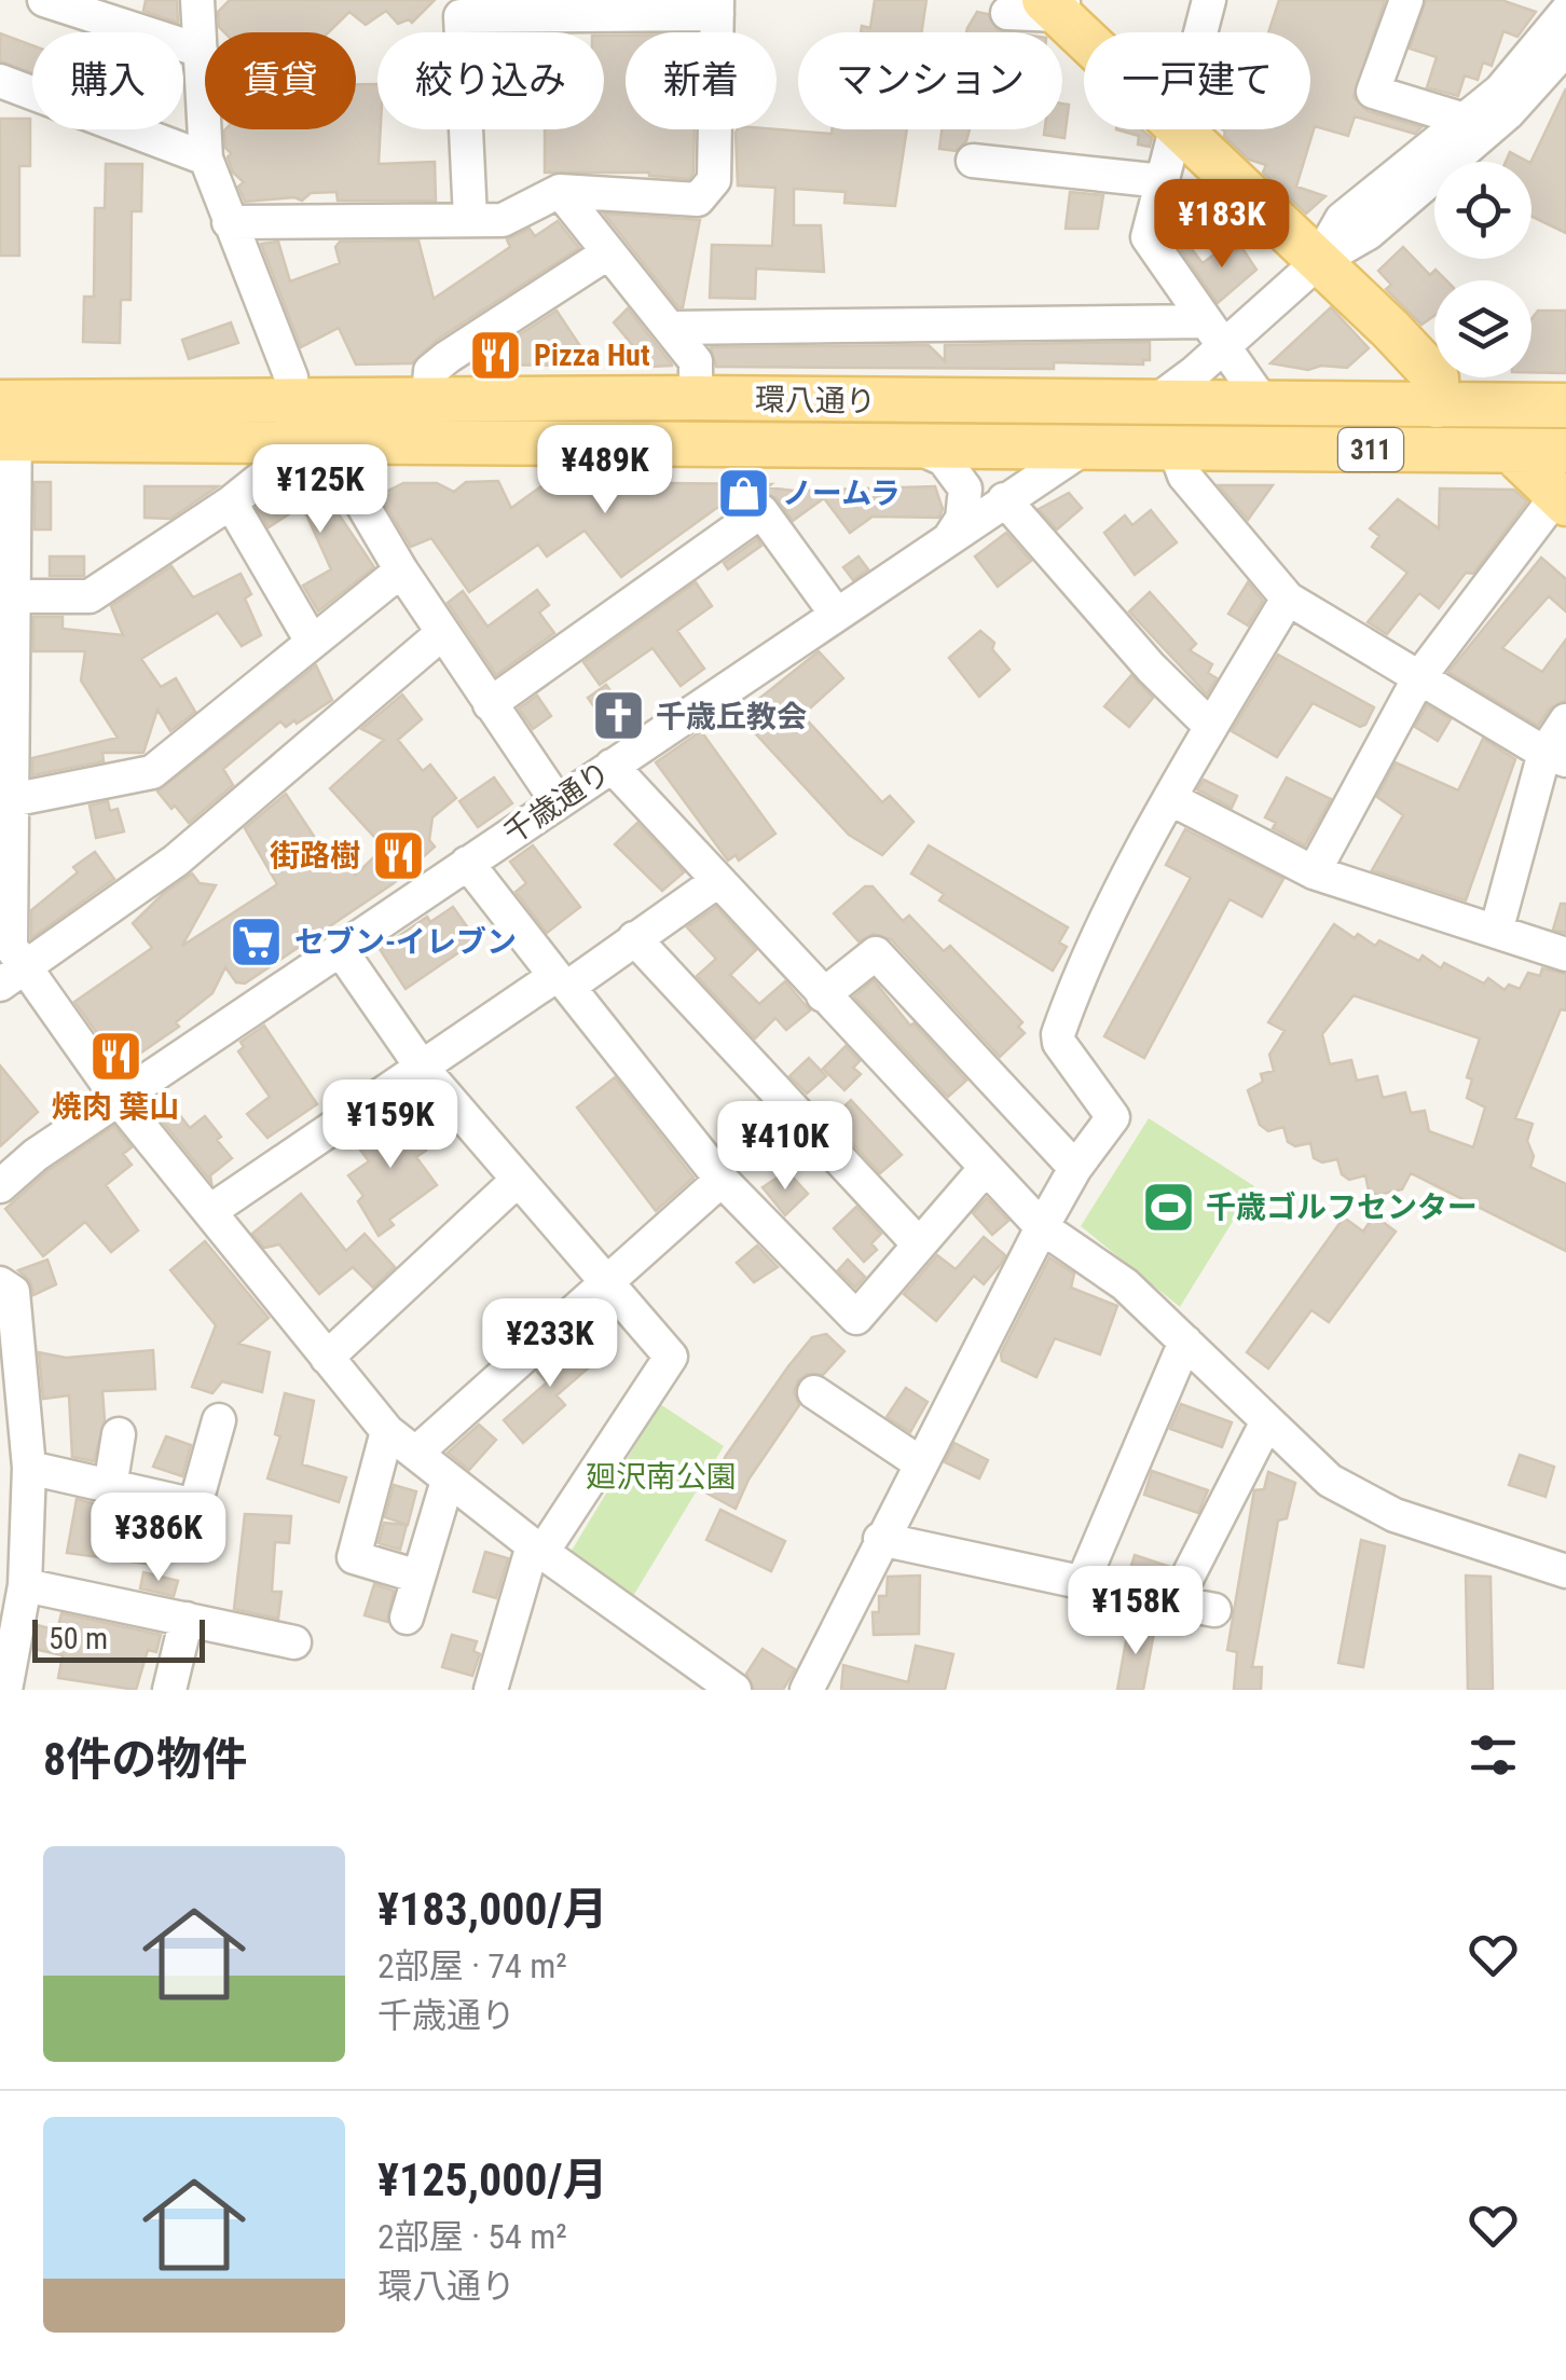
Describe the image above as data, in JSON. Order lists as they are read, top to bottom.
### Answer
{
  "streets": {
    "main road": ["環八通り", "311"],
    "street": ["千歳通り"]
  },
  "crossings": [
    ["環八通り", "千歳通り"]
  ],
  "parks": ["廻沢南公園"],
  "places": {
    "restaurant": ["Pizza Hut", "街路樹", "焼肉 葉山"],
    "shop": ["ノームラ"],
    "church": ["千歳丘教会"],
    "supermarket": ["セブン-イレブン"],
    "sports": ["千歳ゴルフセンター"]
  },
  "scale_bar": "50 m",
  "page": {
    "chip": [
      "購入",
      "賃貸",
      "絞り込み",
      "新着",
      "マンション",
      "一戸建て"
    ],
    "price": [
      "¥183K",
      "¥489K",
      "¥125K",
      "¥159K",
      "¥410K",
      "¥233K",
      "¥386K",
      "¥158K"
    ],
    "scale": "50 m",
    "heading": "8件の物件",
    "list": [
      {
        "name": "¥183,000/月",
        "note": "2部屋 · 74 m² · 千歳通り"
      },
      {
        "name": "¥125,000/月",
        "note": "2部屋 · 54 m² · 環八通り"
      }
    ]
  }
}
